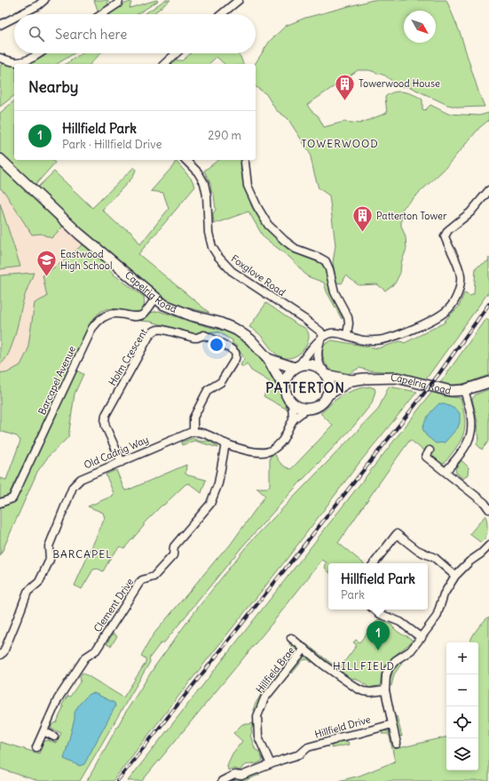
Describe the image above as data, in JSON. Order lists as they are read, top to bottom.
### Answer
{
  "streets": {
    "street": [
      "Foxglove Road",
      "Capelrig Road",
      "Holm Crescent",
      "Barcapel Avenue",
      "Old Cadrig Way",
      "Clement Drive",
      "Hillfield Brae",
      "Hillfield Drive"
    ]
  },
  "crossings": [
    ["Capelrig Road", "Barcapel Avenue"],
    ["Holm Crescent", "Old Cadrig Way"],
    ["Hillfield Brae", "Hillfield Drive"]
  ],
  "districts": [
    "TOWERWOOD",
    "PATTERTON",
    "BARCAPEL",
    "HILLFIELD"
  ],
  "places": {
    "building": ["Towerwood House", "Patterton Tower"],
    "school or university": ["Eastwood High School"]
  },
  "north": "bottom right",
  "page": {
    "search": "Search here",
    "heading": "Nearby",
    "list": [
      {
        "mark": "1",
        "name": "Hillfield Park",
        "note": "Park · Hillfield Drive",
        "value": "290 m"
      }
    ],
    "popup": ["Hillfield Park", "Park"],
    "pins": "1",
    "map_buttons": ["+", "−"]
  }
}
